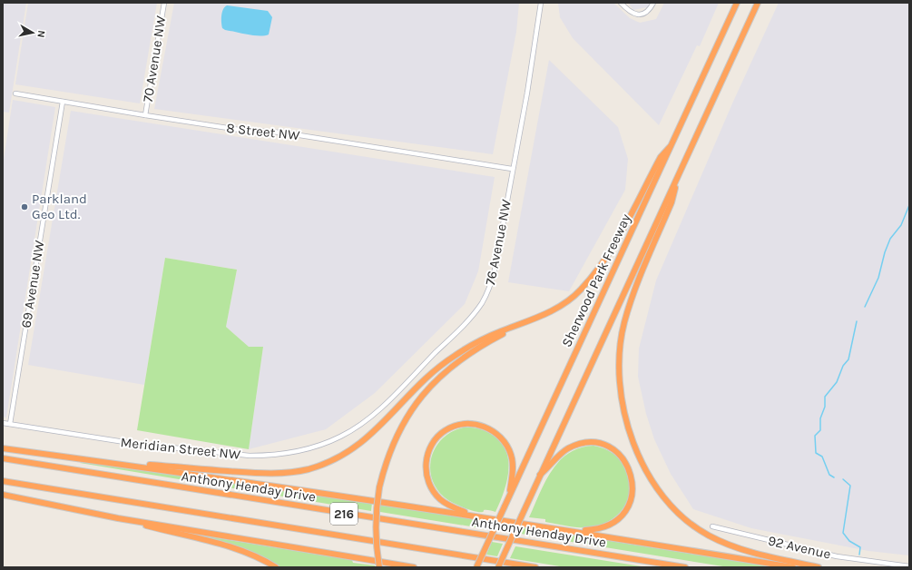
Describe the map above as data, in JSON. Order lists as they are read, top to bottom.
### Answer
{
  "streets": {
    "highway": ["Sherwood Park Freeway", "Anthony Henday Drive", "216"],
    "street": [
      "70 Avenue NW",
      "8 Street NW",
      "76 Avenue NW",
      "69 Avenue NW",
      "Meridian Street NW",
      "92 Avenue"
    ]
  },
  "crossings": [
    ["70 Avenue NW", "8 Street NW"],
    ["8 Street NW", "76 Avenue NW"],
    ["8 Street NW", "69 Avenue NW"],
    ["76 Avenue NW", "Meridian Street NW"],
    ["69 Avenue NW", "Meridian Street NW"]
  ],
  "places": ["Parkland Geo Ltd."],
  "north": "right"
}
